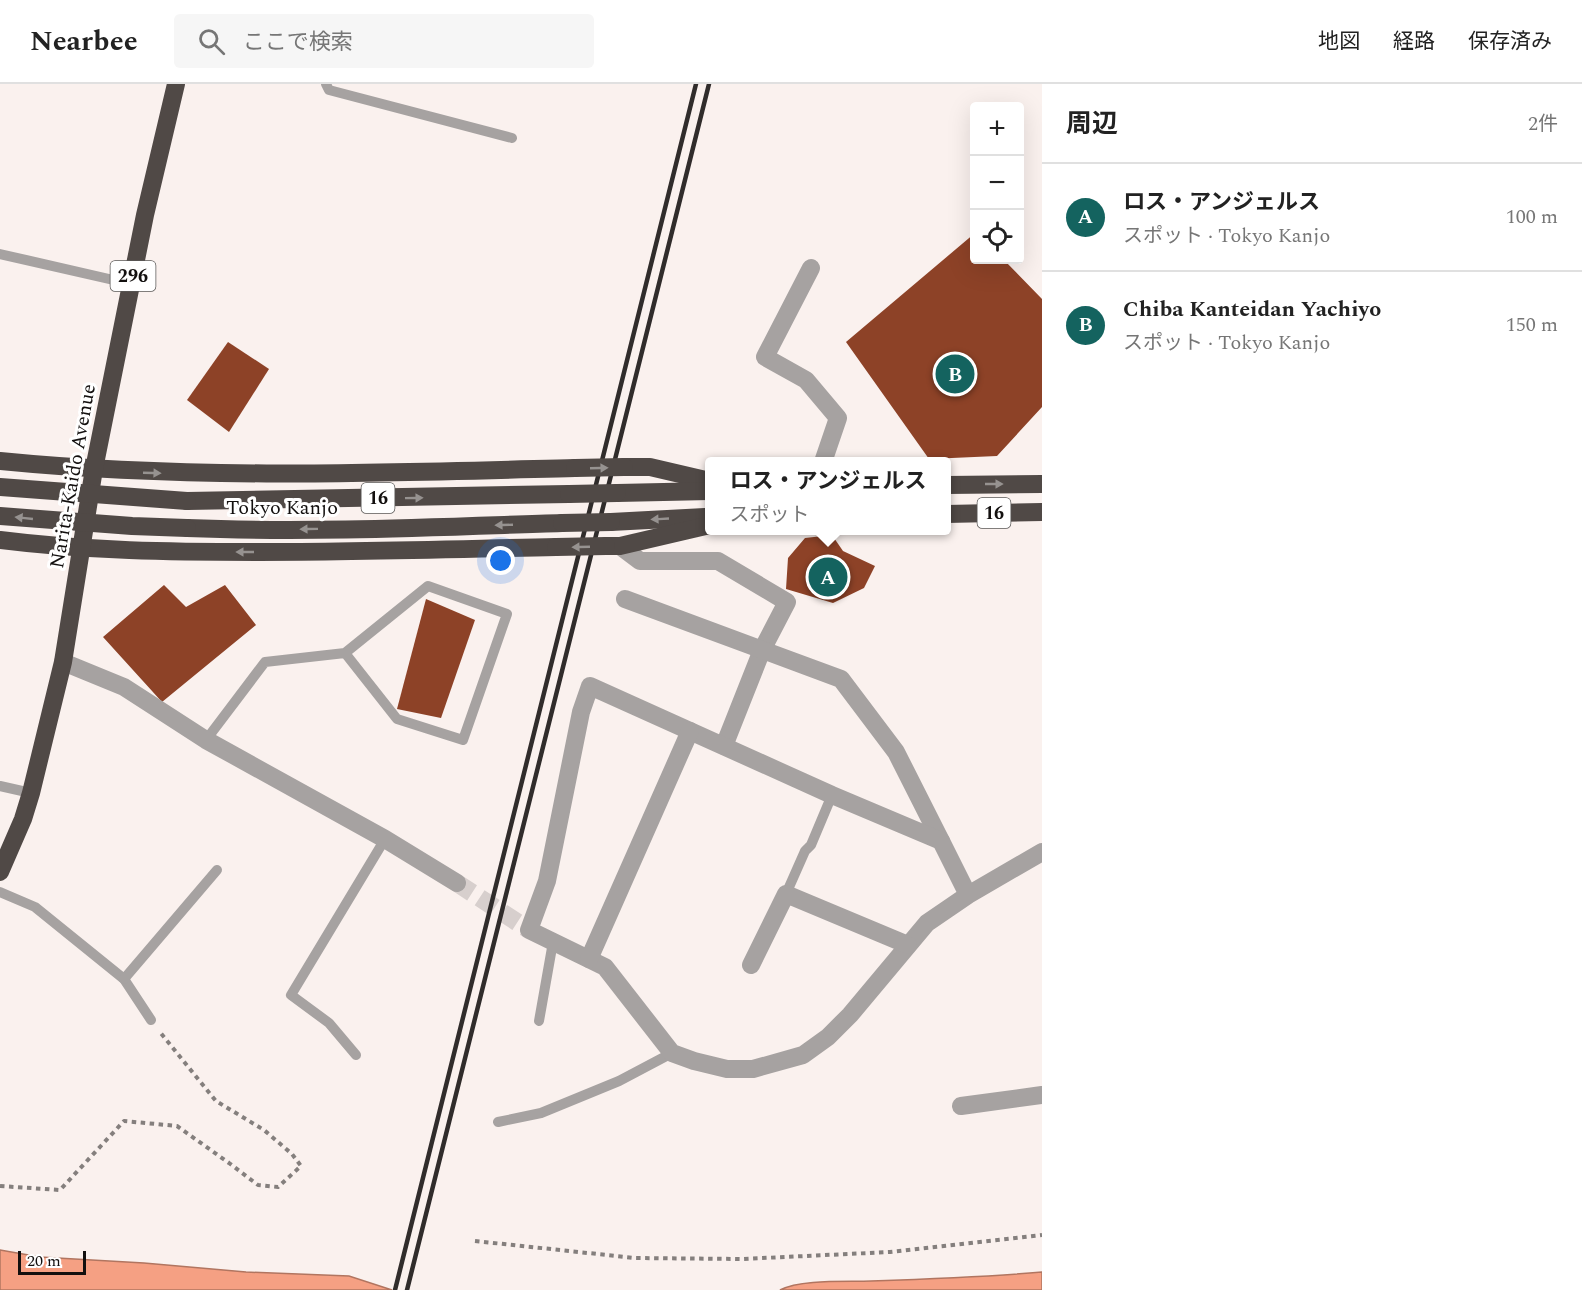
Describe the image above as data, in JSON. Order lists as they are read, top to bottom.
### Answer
{
  "streets": {
    "highway": [
      "296",
      "Narita-Kaido Avenue",
      "16",
      "Tokyo Kanjo"
    ]
  },
  "scale_bar": "20 m",
  "page": {
    "header": "Nearbee",
    "search": "ここで検索",
    "nav": ["地図", "経路", "保存済み"],
    "heading": ["周辺", "2件"],
    "map_buttons": ["+", "−"],
    "list": [
      {
        "mark": "A",
        "name": "ロス・アンジェルス",
        "note": "スポット · Tokyo Kanjo",
        "value": "100 m"
      },
      {
        "mark": "B",
        "name": "Chiba Kanteidan Yachiyo",
        "note": "スポット · Tokyo Kanjo",
        "value": "150 m"
      }
    ],
    "pins": ["B", "A"],
    "popup": ["ロス・アンジェルス", "スポット"],
    "scale": "20 m"
  }
}
